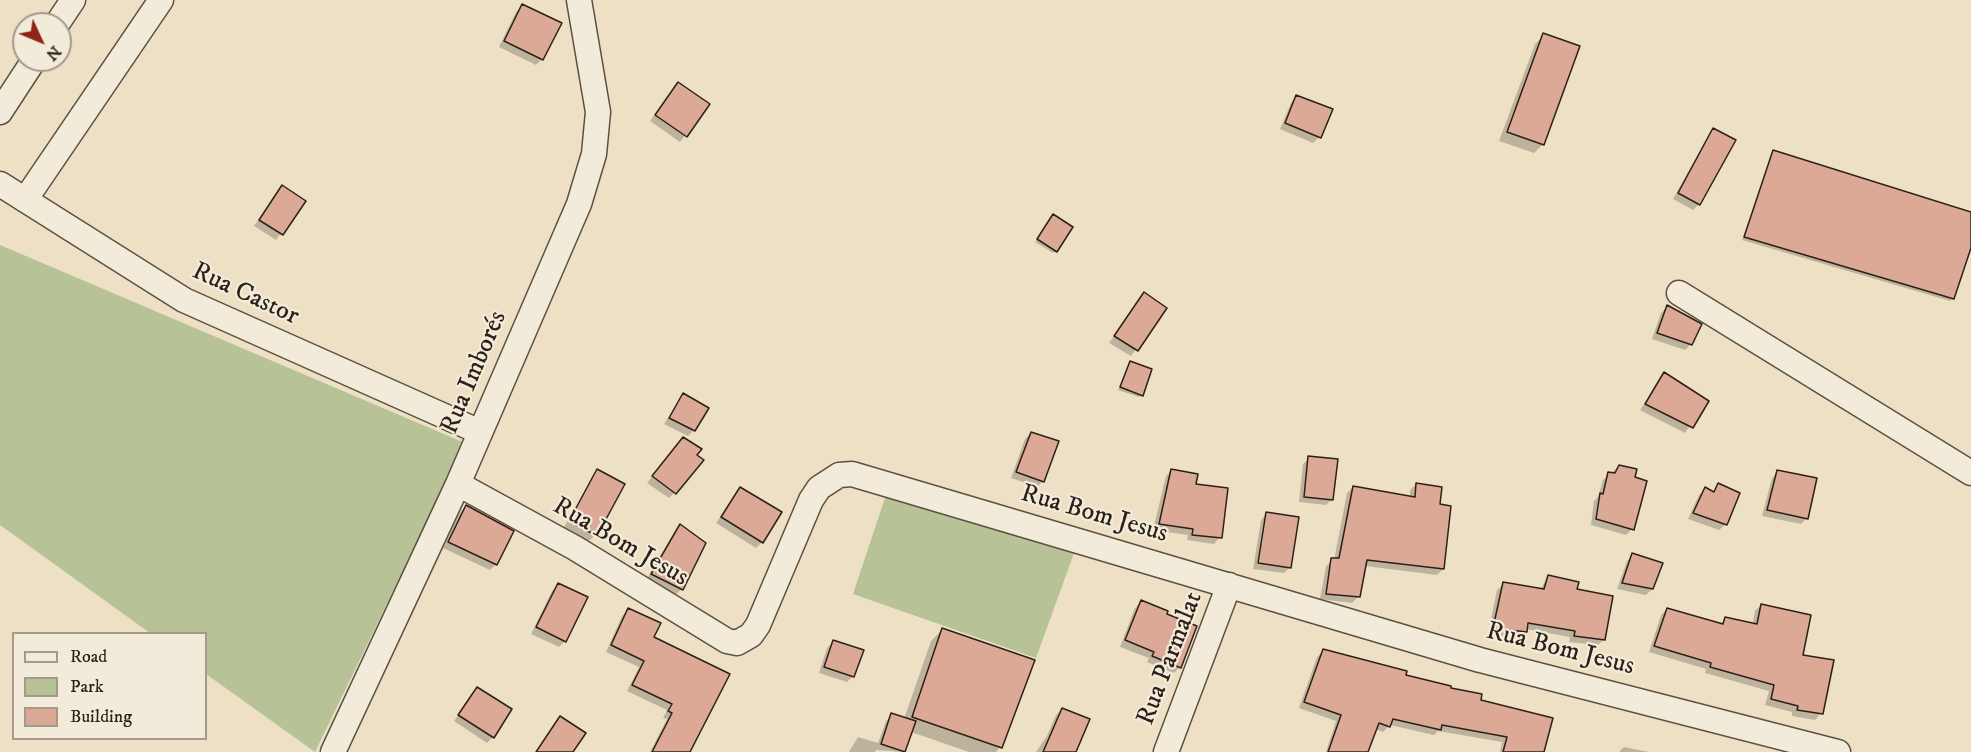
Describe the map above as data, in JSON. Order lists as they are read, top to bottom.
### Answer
{
  "streets": {
    "street": [
      "Rua Castor",
      "Rua Imborés",
      "Rua Bom Jesus",
      "Rua Parmalat"
    ]
  },
  "crossings": [
    ["Rua Castor", "Rua Imborés"],
    ["Rua Imborés", "Rua Bom Jesus"],
    ["Rua Bom Jesus", "Rua Parmalat"]
  ],
  "legend": ["Road", "Park", "Building"],
  "north": "bottom right"
}
